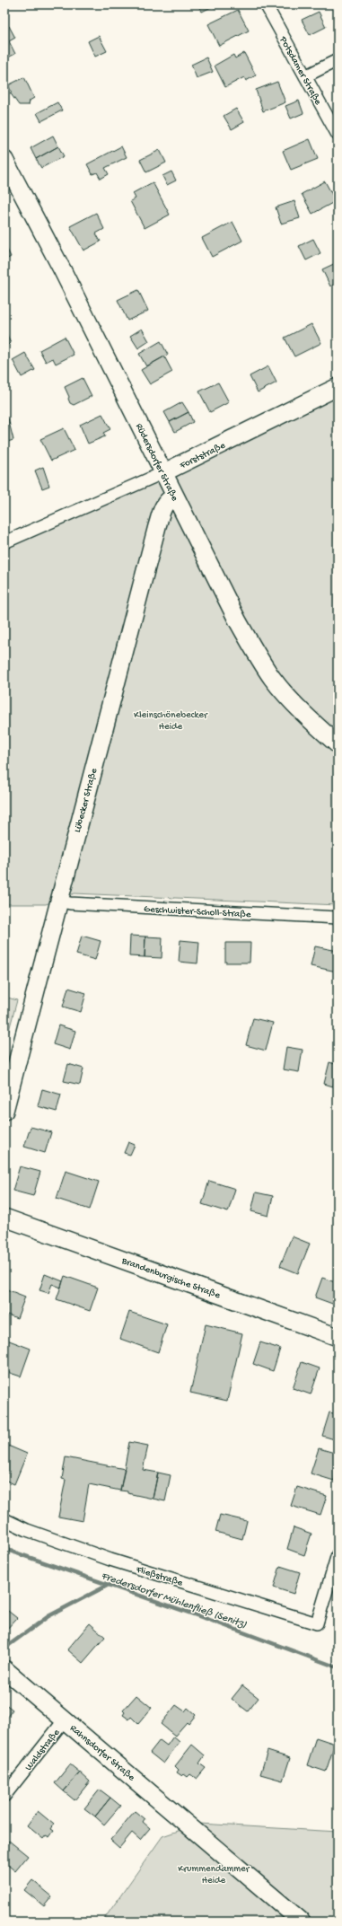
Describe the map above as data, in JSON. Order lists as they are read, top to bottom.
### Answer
{
  "streets": {
    "street": [
      "Potsdamer Straße",
      "Forststraße",
      "Rüdersdorfer Straße",
      "Lübecker Straße",
      "Geschwister-Scholl-Straße",
      "Brandenburgische Straße",
      "Fließstraße",
      "Waldstraße",
      "Rahnsdorfer Straße"
    ]
  },
  "crossings": [
    ["Forststraße", "Rüdersdorfer Straße"],
    ["Rüdersdorfer Straße", "Lübecker Straße"],
    ["Lübecker Straße", "Geschwister-Scholl-Straße"],
    ["Waldstraße", "Rahnsdorfer Straße"]
  ],
  "water": ["Fredersdorfer Mühlenfließ (Senitz)"],
  "parks": ["Kleinschönebecker Heide", "Krummendammer Heide"]
}
